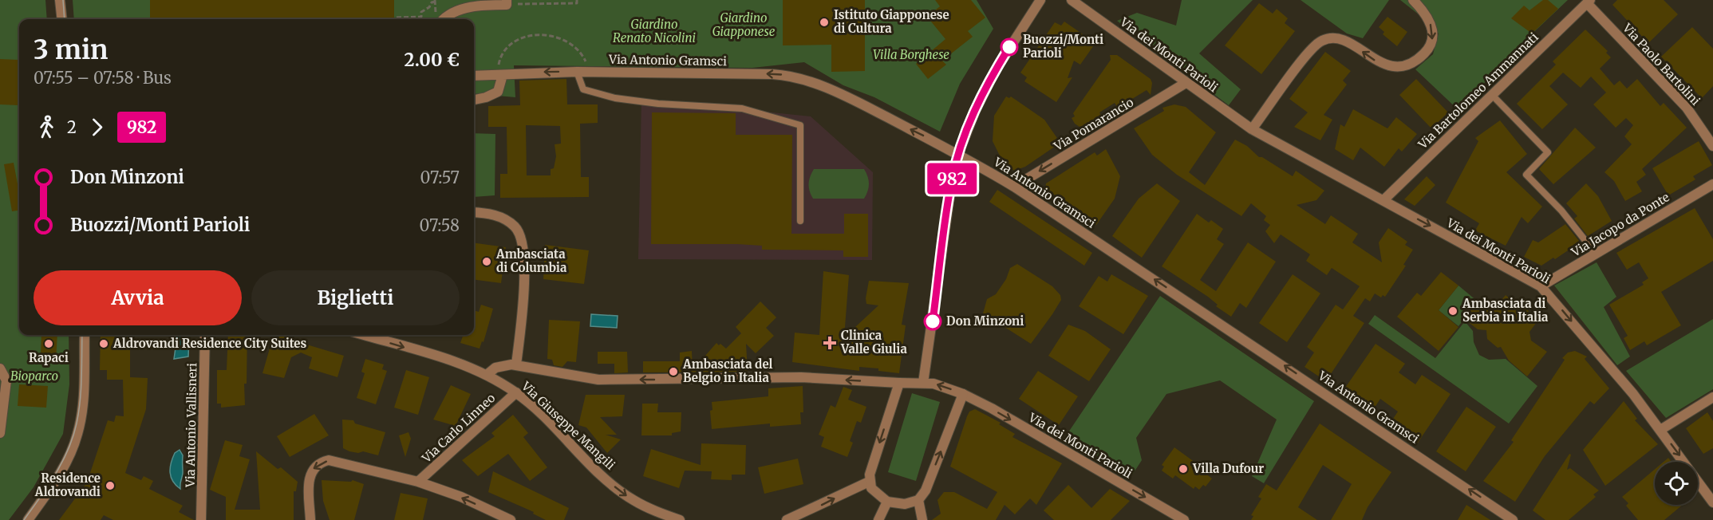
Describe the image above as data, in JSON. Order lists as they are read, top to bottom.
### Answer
{
  "streets": {
    "street": [
      "Via dei Monti Parioli",
      "Via Antonio Gramsci",
      "Via Paolo Bartolini",
      "Via Bartolomeo Ammannati",
      "Via Pomarancio",
      "Via Jacopo da Ponte",
      "Via Antonio Vallisneri",
      "Via Giuseppe Mangili",
      "Via Carlo Linneo"
    ]
  },
  "crossings": [
    ["Via dei Monti Parioli", "Via Bartolomeo Ammannati"],
    ["Via dei Monti Parioli", "Via Pomarancio"],
    ["Via dei Monti Parioli", "Via Jacopo da Ponte"],
    ["Via Antonio Gramsci", "Via Pomarancio"],
    ["Via Paolo Bartolini", "Via Bartolomeo Ammannati"],
    ["Via Giuseppe Mangili", "Via Carlo Linneo"]
  ],
  "one_way": ["Via Antonio Gramsci", "Via Pomarancio", "Via Giuseppe Mangili"],
  "parks": [
    "Giardino Giapponese",
    "Giardino Renato Nicolini",
    "Villa Borghese",
    "Bioparco"
  ],
  "places": {
    "other": [
      "Istituto Giapponese di Cultura",
      "Buozzi/Monti Parioli",
      "Ambasciata di Columbia",
      "Ambasciata di Serbia in Italia",
      "Don Minzoni",
      "Rapaci",
      "Aldrovandi Residence City Suites",
      "Ambasciata del Belgio in Italia",
      "Villa Dufour",
      "Residence Aldrovandi"
    ],
    "health": ["Clinica Valle Giulia"]
  },
  "lines": ["bus line 982"],
  "page": {
    "on_map": "982",
    "heading": ["3 min", "07:55 – 07:58 · Bus", "2.00 €"],
    "legs": ["2", "982"],
    "list": [
      {
        "name": "Don Minzoni",
        "value": "07:57"
      },
      {
        "name": "Buozzi/Monti Parioli",
        "value": "07:58"
      }
    ],
    "buttons": ["Avvia", "Biglietti"]
  }
}
